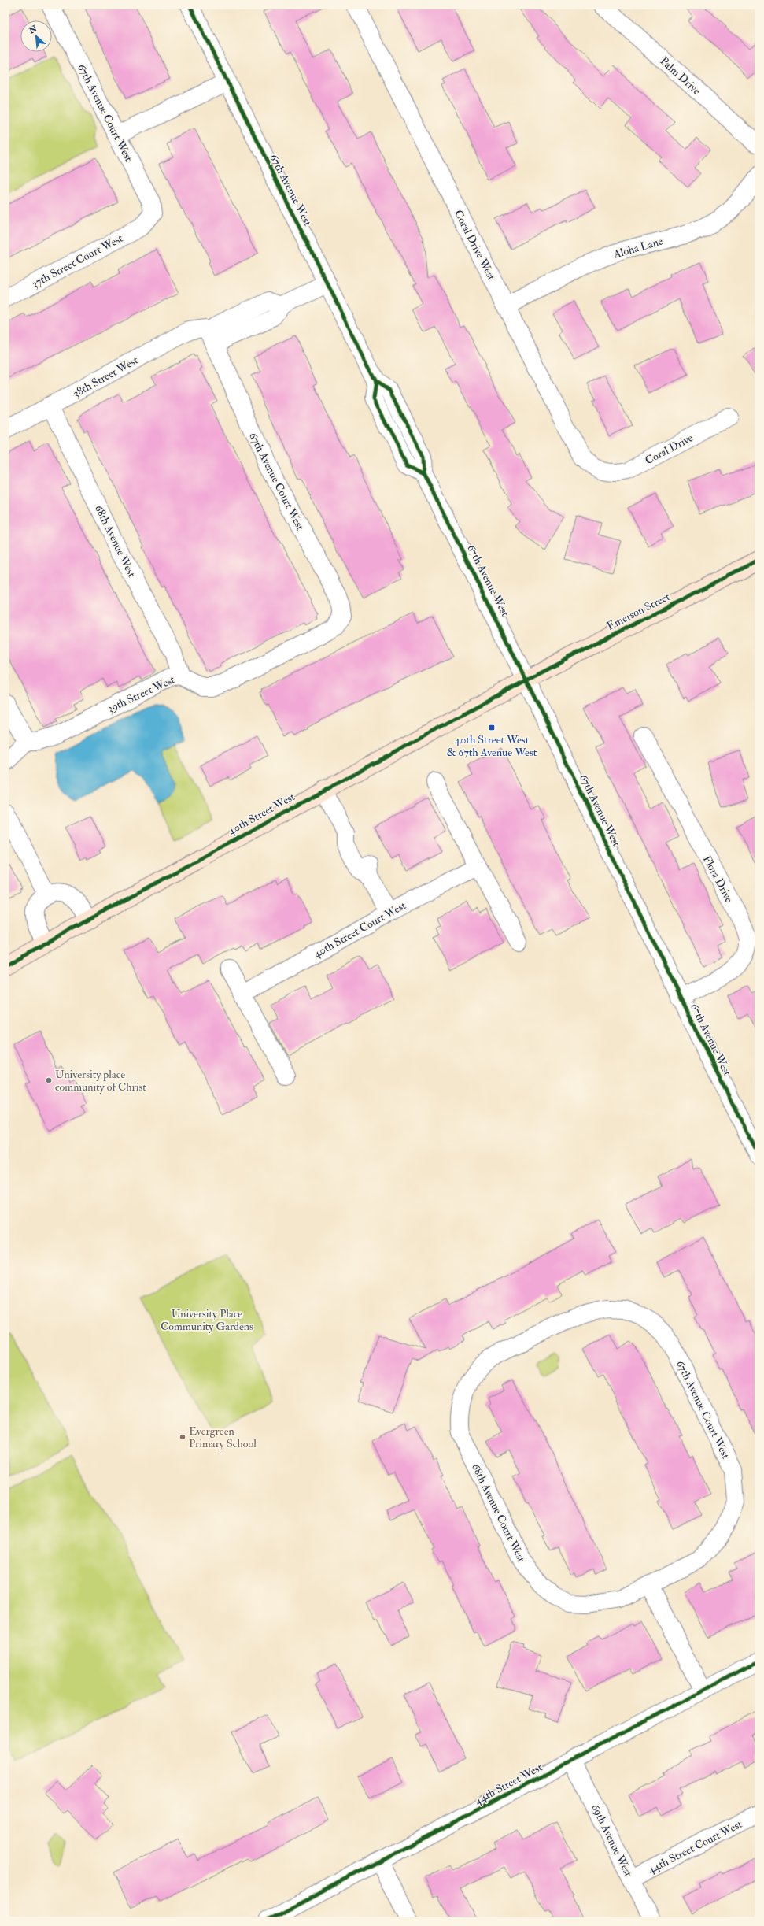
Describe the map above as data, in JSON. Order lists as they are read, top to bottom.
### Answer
{
  "streets": {
    "main road": ["Emerson Street", "40th Street West"],
    "street": [
      "Palm Drive",
      "67th Avenue Court West",
      "67th Avenue West",
      "Coral Drive West",
      "Aloha Lane",
      "37th Street Court West",
      "38th Street West",
      "Coral Drive",
      "68th Avenue West",
      "39th Street West",
      "Flora Drive",
      "40th Street Court West",
      "68th Avenue Court West",
      "44th Street West",
      "69th Avenue West",
      "44th Street Court West"
    ]
  },
  "crossings": [
    ["67th Avenue Court West", "37th Street Court West"],
    ["67th Avenue Court West", "38th Street West"],
    ["67th Avenue Court West", "39th Street West"],
    ["67th Avenue Court West", "68th Avenue Court West"],
    ["67th Avenue West", "38th Street West"],
    ["67th Avenue West", "Emerson Street"],
    ["67th Avenue West", "40th Street West"],
    ["67th Avenue West", "Flora Drive"],
    ["Coral Drive West", "Aloha Lane"],
    ["Coral Drive West", "Coral Drive"],
    ["38th Street West", "68th Avenue West"],
    ["68th Avenue West", "39th Street West"],
    ["Emerson Street", "40th Street West"],
    ["44th Street West", "69th Avenue West"],
    ["69th Avenue West", "44th Street Court West"]
  ],
  "parks": ["University Place Community Gardens"],
  "places": {
    "transit": ["40th Street West & 67th Avenue West"],
    "other": ["University place community of Christ", "Evergreen Primary School"]
  },
  "north": "top left"
}
